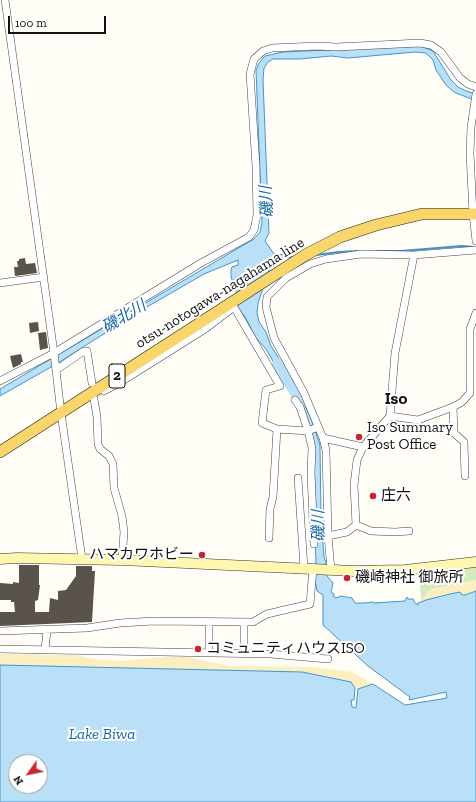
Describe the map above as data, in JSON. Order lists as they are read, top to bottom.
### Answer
{
  "streets": {
    "main road": ["otsu-notogawa-nagahama line", "2"]
  },
  "districts": ["Iso"],
  "water": ["磯川", "磯北川", "Lake Biwa"],
  "places": [
    "Iso Summary Post Office",
    "庄六",
    "ハマカワホビー",
    "磯崎神社 御旅所",
    "コミュニティハウスISO"
  ],
  "scale_bar": "100 m",
  "north": "bottom left"
}
